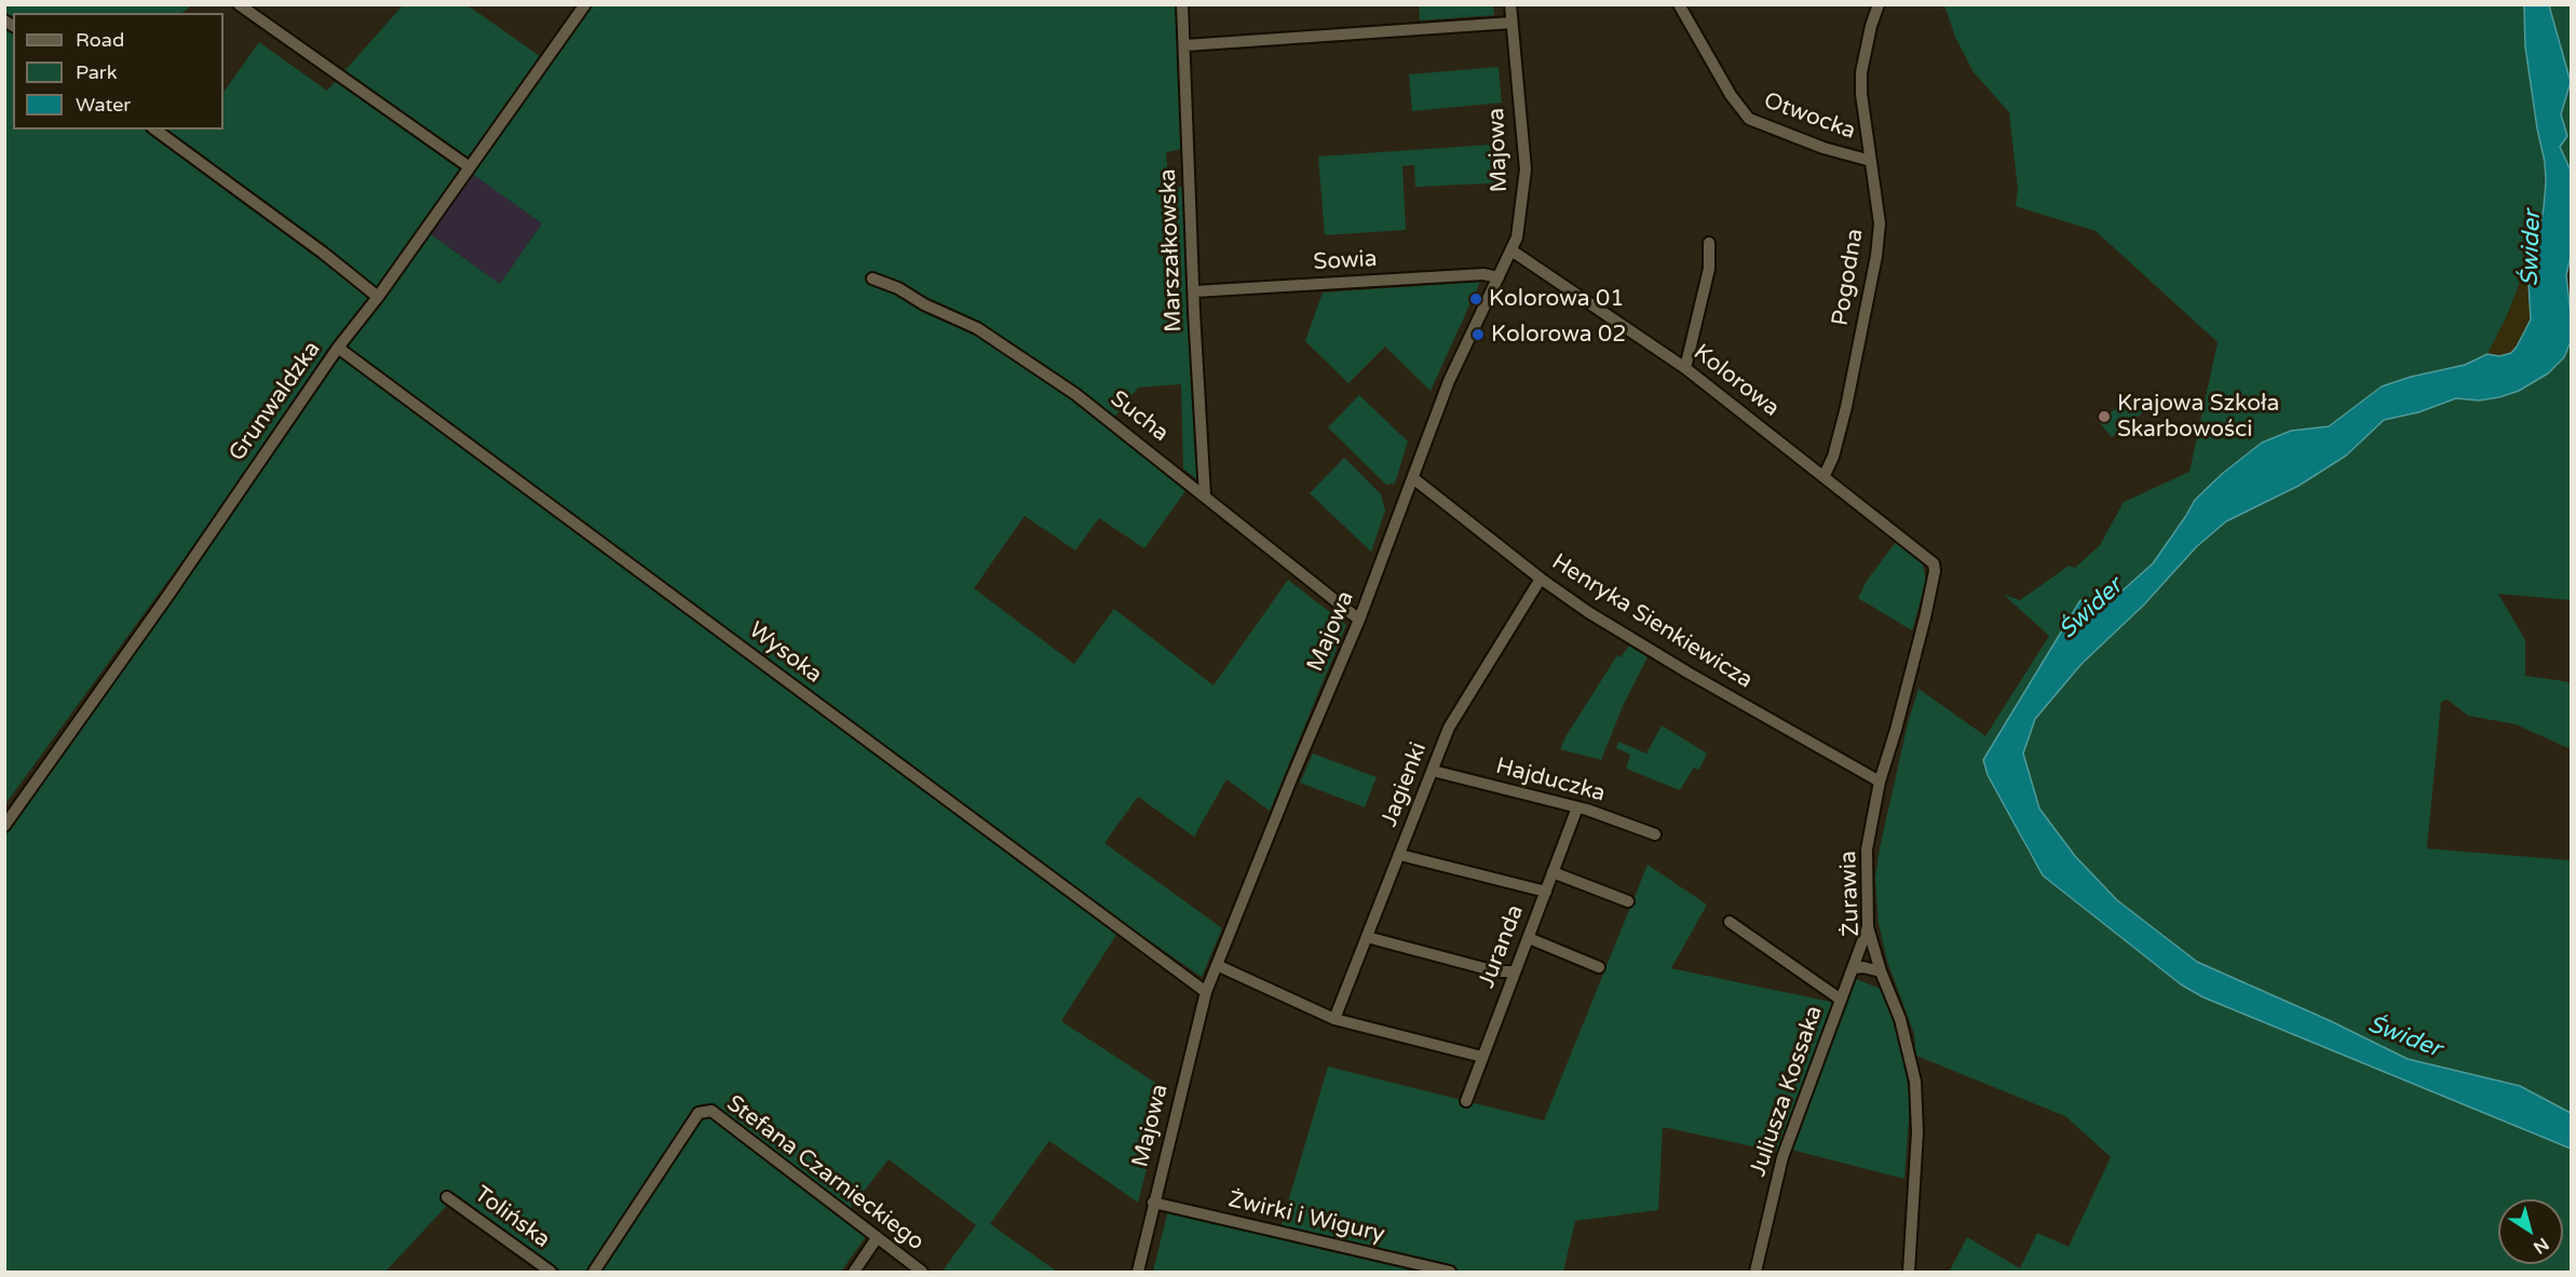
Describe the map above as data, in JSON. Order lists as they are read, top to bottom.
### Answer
{
  "streets": {
    "street": [
      "Otwocka",
      "Majowa",
      "Marszałkowska",
      "Sowia",
      "Pogodna",
      "Kolorowa",
      "Grunwaldzka",
      "Sucha",
      "Henryka Sienkiewicza",
      "Wysoka",
      "Hajduczka",
      "Jagienki",
      "Żurawia",
      "Juranda",
      "Juliusza Kossaka",
      "Stefana Czarnieckiego",
      "Tolińska",
      "Żwirki i Wigury"
    ]
  },
  "crossings": [
    ["Otwocka", "Pogodna"],
    ["Majowa", "Sowia"],
    ["Majowa", "Kolorowa"],
    ["Majowa", "Sucha"],
    ["Majowa", "Henryka Sienkiewicza"],
    ["Majowa", "Wysoka"],
    ["Majowa", "Żwirki i Wigury"],
    ["Marszałkowska", "Sowia"],
    ["Marszałkowska", "Sucha"],
    ["Pogodna", "Kolorowa"],
    ["Kolorowa", "Żurawia"],
    ["Grunwaldzka", "Wysoka"],
    ["Henryka Sienkiewicza", "Jagienki"],
    ["Henryka Sienkiewicza", "Żurawia"],
    ["Hajduczka", "Jagienki"],
    ["Hajduczka", "Juranda"],
    ["Żurawia", "Juliusza Kossaka"]
  ],
  "water": ["Świder"],
  "places": ["Kolorowa 01", "Kolorowa 02", "Krajowa Szkoła Skarbowości"],
  "legend": ["Road", "Park", "Water"],
  "north": "bottom right"
}
